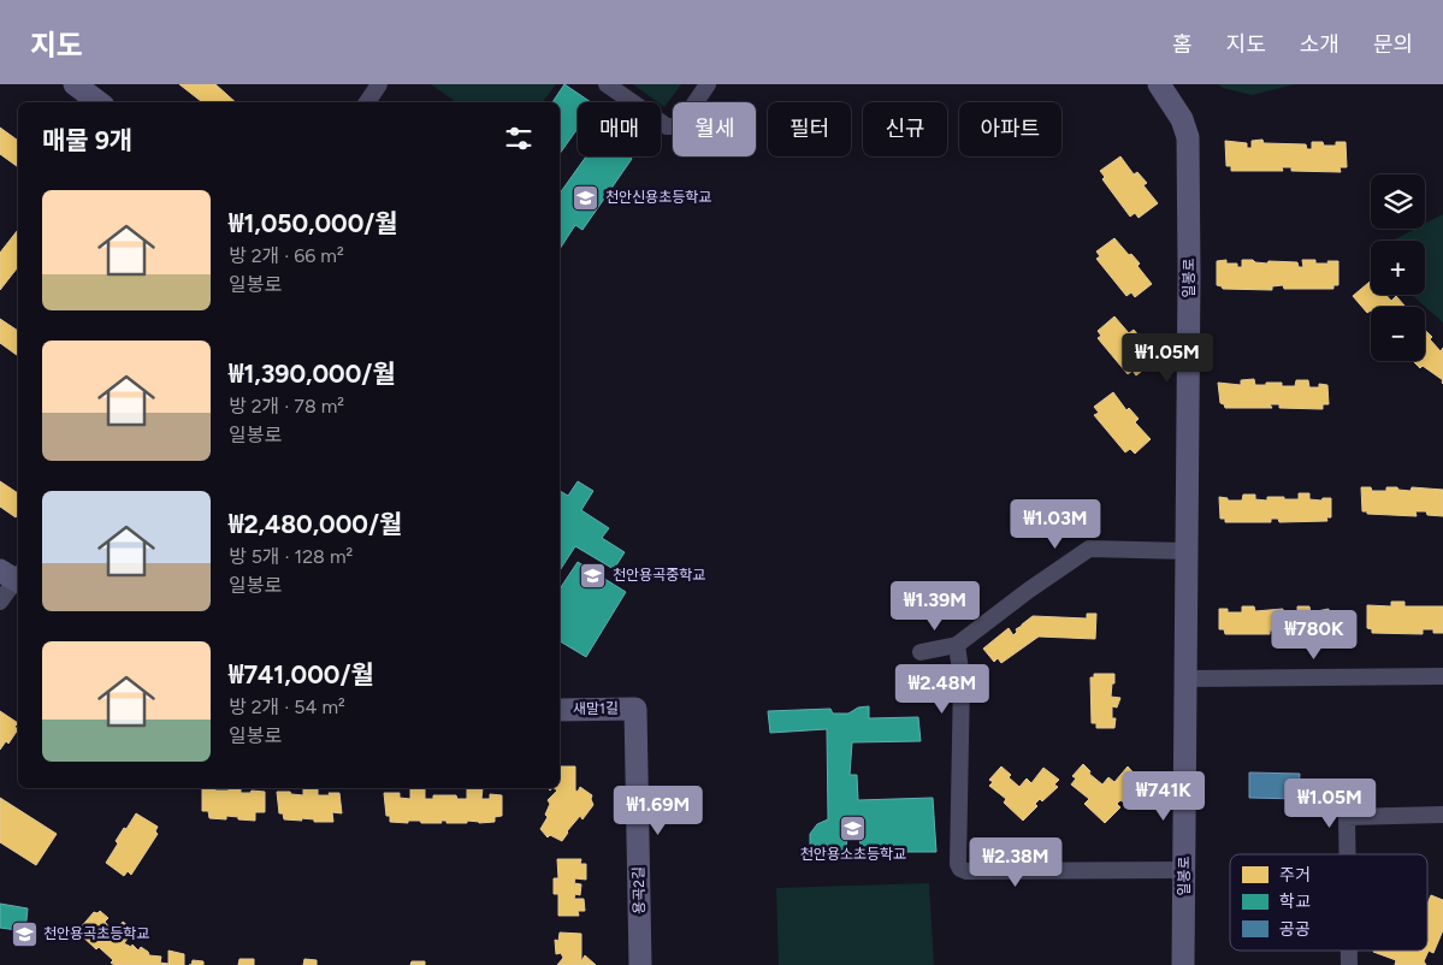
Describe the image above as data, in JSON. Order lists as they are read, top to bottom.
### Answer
{
  "streets": {
    "street": ["일봉로", "새말1길", "용곡2길"]
  },
  "crossings": [
    ["새말1길", "용곡2길"]
  ],
  "places": {
    "school or university": [
      "천안신용초등학교",
      "천안용곡중학교",
      "천안용소초등학교",
      "천안용곡초등학교"
    ]
  },
  "legend": ["주거", "학교", "공공"],
  "page": {
    "header": "지도",
    "nav": [
      "홈",
      "지도",
      "소개",
      "문의"
    ],
    "chip": [
      "매매",
      "월세",
      "필터",
      "신규",
      "아파트"
    ],
    "heading": "매물 9개",
    "map_buttons": ["+", "−"],
    "list": [
      {
        "name": "₩1,050,000/월",
        "note": "방 2개 · 66 m² · 일봉로"
      },
      {
        "name": "₩1,390,000/월",
        "note": "방 2개 · 78 m² · 일봉로"
      },
      {
        "name": "₩2,480,000/월",
        "note": "방 5개 · 128 m² · 일봉로"
      },
      {
        "name": "₩741,000/월",
        "note": "방 2개 · 54 m² · 일봉로"
      }
    ],
    "price": [
      "₩1.05M",
      "₩1.03M",
      "₩1.39M",
      "₩780K",
      "₩2.48M",
      "₩741K",
      "₩1.05M",
      "₩1.69M",
      "₩2.38M"
    ]
  }
}
